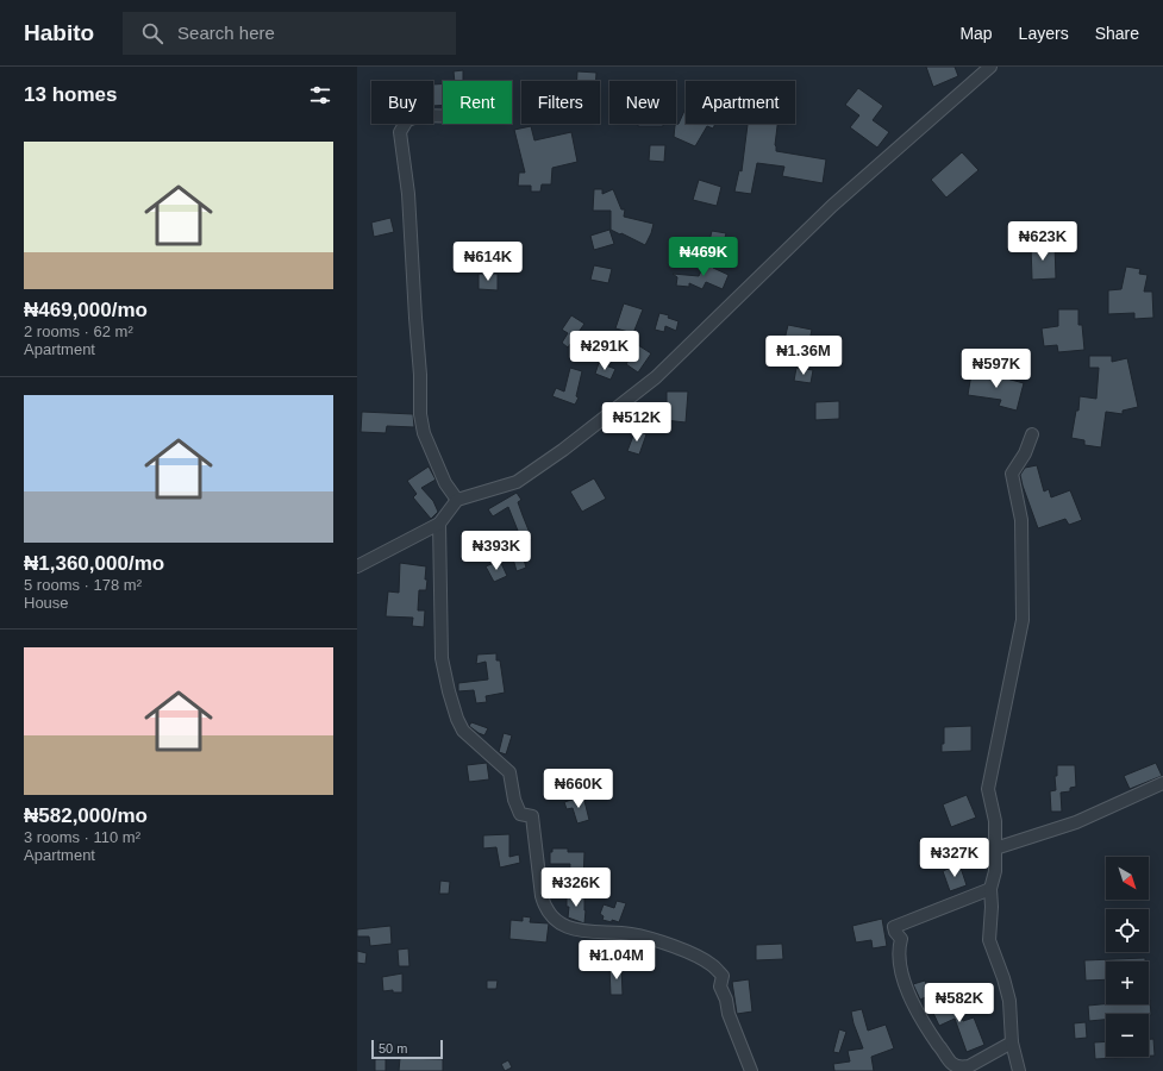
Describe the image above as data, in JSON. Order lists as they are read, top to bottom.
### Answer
{
  "scale_bar": "50 m",
  "north": "bottom right",
  "page": {
    "header": "Habito",
    "search": "Search here",
    "nav": ["Map", "Layers", "Share"],
    "heading": "13 homes",
    "chip": [
      "Buy",
      "Rent",
      "Filters",
      "New",
      "Apartment"
    ],
    "list": [
      {
        "name": "₦469,000/mo",
        "note": "2 rooms · 62 m² · Apartment"
      },
      {
        "name": "₦1,360,000/mo",
        "note": "5 rooms · 178 m² · House"
      },
      {
        "name": "₦582,000/mo",
        "note": "3 rooms · 110 m² · Apartment"
      }
    ],
    "price": [
      "₦623K",
      "₦469K",
      "₦614K",
      "₦291K",
      "₦1.36M",
      "₦597K",
      "₦512K",
      "₦393K",
      "₦660K",
      "₦327K",
      "₦326K",
      "₦1.04M",
      "₦582K"
    ],
    "map_buttons": ["+", "−"],
    "scale": "50 m"
  }
}
